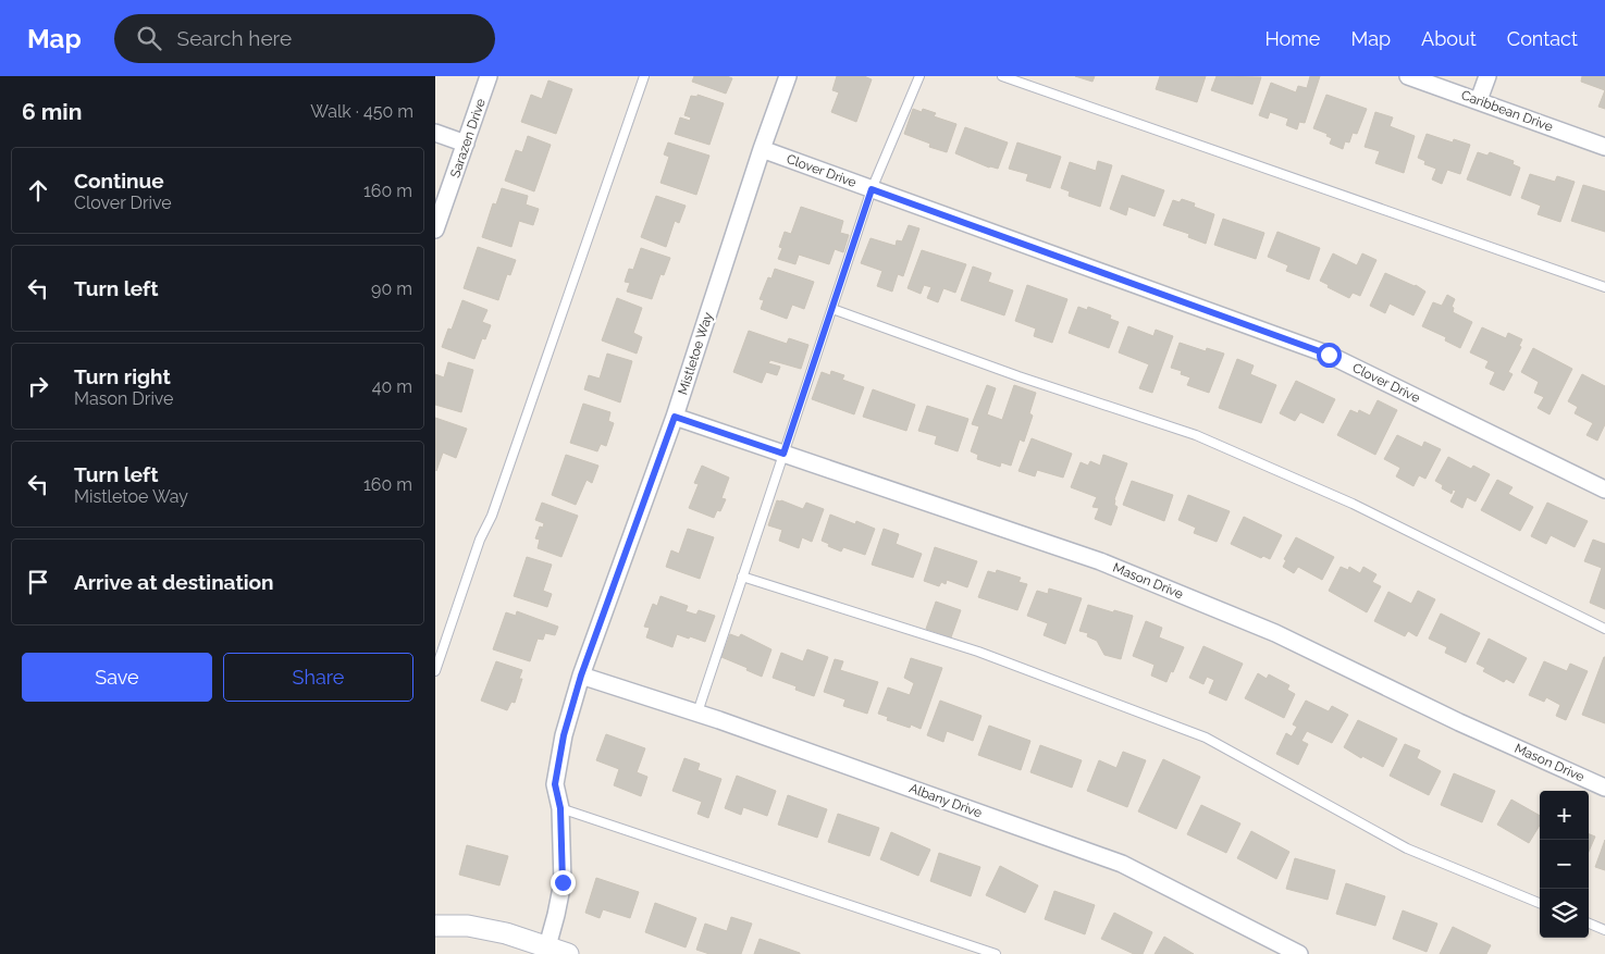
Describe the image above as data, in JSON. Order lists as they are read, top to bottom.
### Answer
{
  "streets": {
    "street": [
      "Caribbean Drive",
      "Sarazen Drive",
      "Clover Drive",
      "Mistletoe Way",
      "Mason Drive",
      "Albany Drive"
    ]
  },
  "crossings": [
    ["Clover Drive", "Mistletoe Way"],
    ["Mistletoe Way", "Mason Drive"],
    ["Mistletoe Way", "Albany Drive"]
  ],
  "page": {
    "header": "Map",
    "search": "Search here",
    "nav": [
      "Home",
      "Map",
      "About",
      "Contact"
    ],
    "heading": ["6 min", "Walk · 450 m"],
    "list": [
      ["Continue", "Clover Drive", "160 m"],
      ["Turn left", "90 m"],
      ["Turn right", "Mason Drive", "40 m"],
      ["Turn left", "Mistletoe Way", "160 m"],
      "Arrive at destination"
    ],
    "buttons": ["Save", "Share"],
    "map_buttons": ["+", "−"]
  }
}
